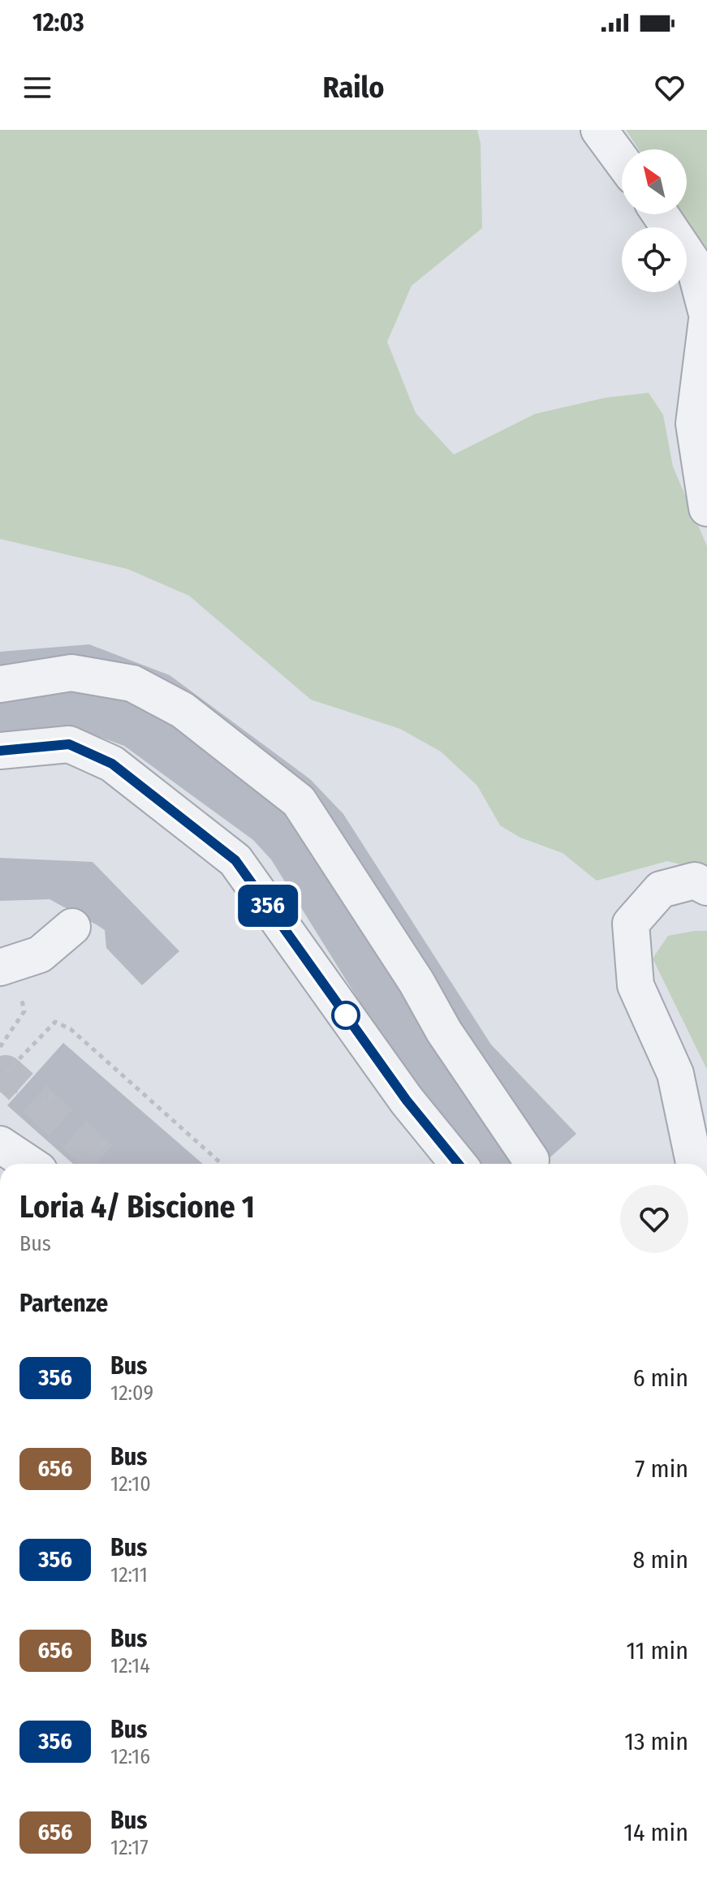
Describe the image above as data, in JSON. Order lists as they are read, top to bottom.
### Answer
{
  "lines": ["bus line 356"],
  "north": "top left",
  "page": {
    "status": "12:03",
    "header": "Railo",
    "on_map": "356",
    "heading": [
      ["Loria 4/ Biscione 1", "Bus"],
      "Partenze"
    ],
    "list": [
      {
        "mark": "356",
        "name": "Bus",
        "note": "12:09",
        "value": "6 min"
      },
      {
        "mark": "656",
        "name": "Bus",
        "note": "12:10",
        "value": "7 min"
      },
      {
        "mark": "356",
        "name": "Bus",
        "note": "12:11",
        "value": "8 min"
      },
      {
        "mark": "656",
        "name": "Bus",
        "note": "12:14",
        "value": "11 min"
      },
      {
        "mark": "356",
        "name": "Bus",
        "note": "12:16",
        "value": "13 min"
      },
      {
        "mark": "656",
        "name": "Bus",
        "note": "12:17",
        "value": "14 min"
      }
    ]
  }
}
